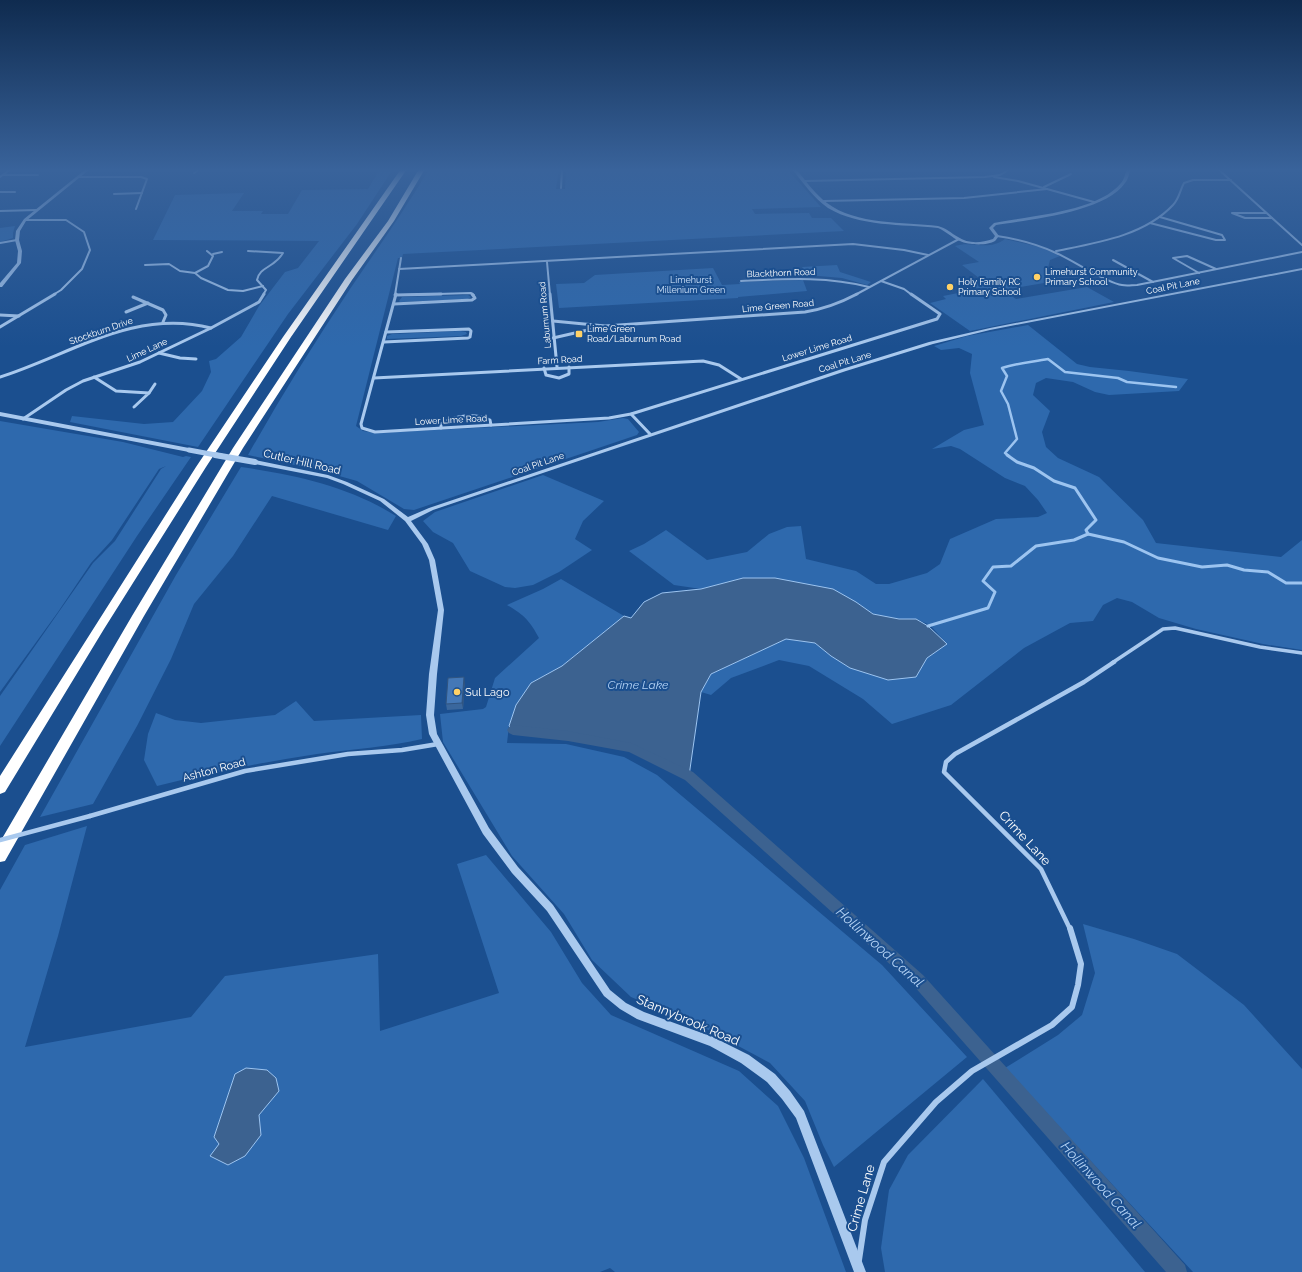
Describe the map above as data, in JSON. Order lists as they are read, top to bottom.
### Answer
{
  "streets": {
    "street": [
      "Blackthorn Road",
      "Coal Pit Lane",
      "Lime Green Road",
      "Laburnum Road",
      "Stockburn Drive",
      "Lower Lime Road",
      "Lime Lane",
      "Farm Road",
      "Cutler Hill Road",
      "Ashton Road",
      "Crime Lane",
      "Stannybrook Road"
    ]
  },
  "crossings": [
    ["Blackthorn Road", "Lime Green Road"],
    ["Coal Pit Lane", "Cutler Hill Road"],
    ["Lime Green Road", "Laburnum Road"],
    ["Lime Green Road", "Lower Lime Road"],
    ["Laburnum Road", "Farm Road"],
    ["Stockburn Drive", "Lime Lane"],
    ["Lower Lime Road", "Farm Road"],
    ["Lime Lane", "Cutler Hill Road"],
    ["Cutler Hill Road", "Ashton Road"],
    ["Cutler Hill Road", "Stannybrook Road"],
    ["Ashton Road", "Stannybrook Road"],
    ["Crime Lane", "Stannybrook Road"]
  ],
  "water": ["Crime Lake", "Hollinwood Canal"],
  "parks": ["Limehurst Millenium Green"],
  "places": {
    "other": ["Limehurst Community Primary School", "Holy Family RC Primary School", "Sul Lago"],
    "transit": ["Lime Green Road/Laburnum Road"]
  }
}
